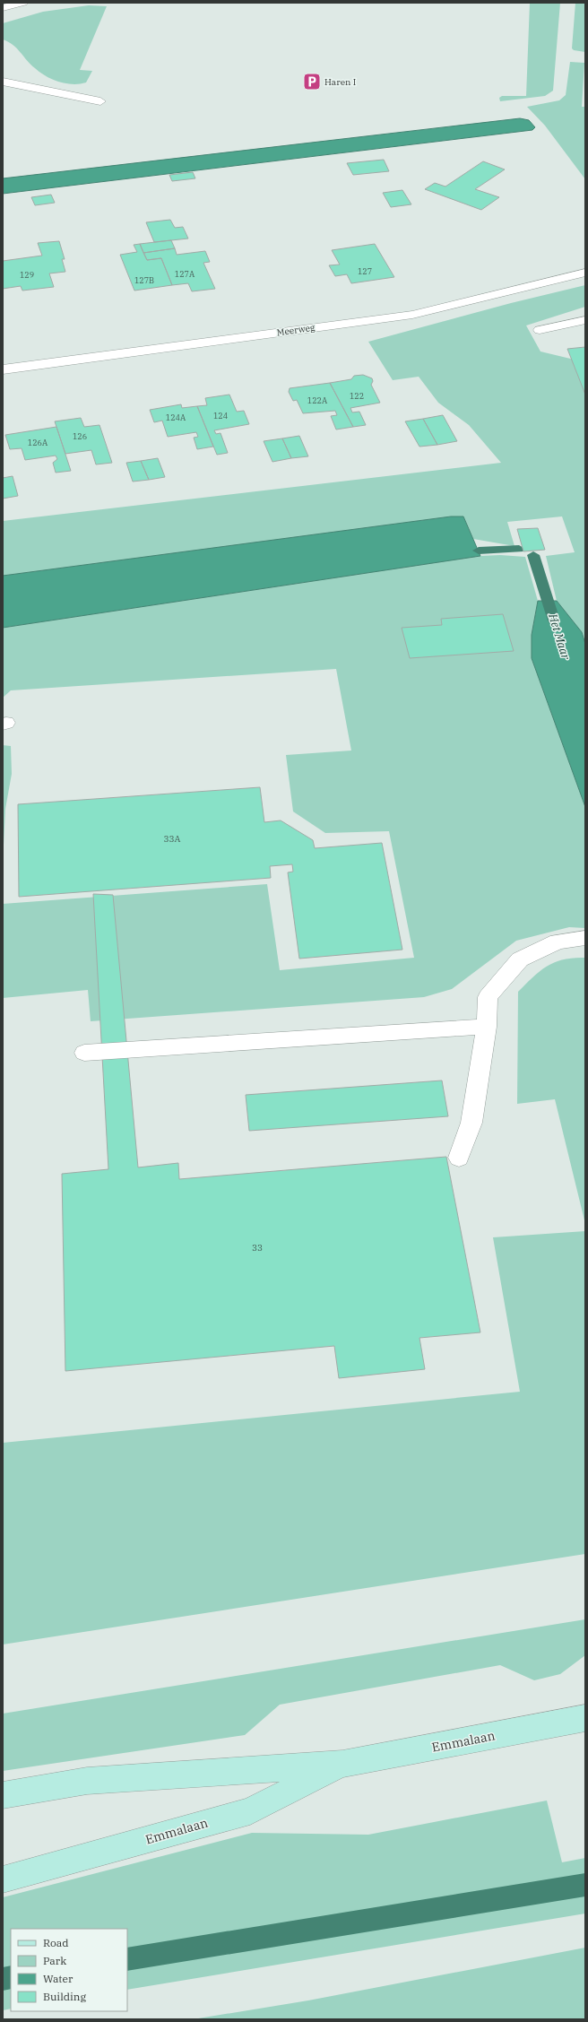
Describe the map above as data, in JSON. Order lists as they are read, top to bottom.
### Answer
{
  "streets": {
    "main road": ["Emmalaan"],
    "street": ["Meerweg"]
  },
  "water": ["Het Maar"],
  "places": {
    "parking": ["Haren I"]
  },
  "house_numbers": [
    "127",
    "127A",
    "129",
    "127B",
    "122",
    "122A",
    "124",
    "124A",
    "126",
    "126A",
    "33A",
    "33"
  ],
  "legend": [
    "Road",
    "Park",
    "Water",
    "Building"
  ]
}
